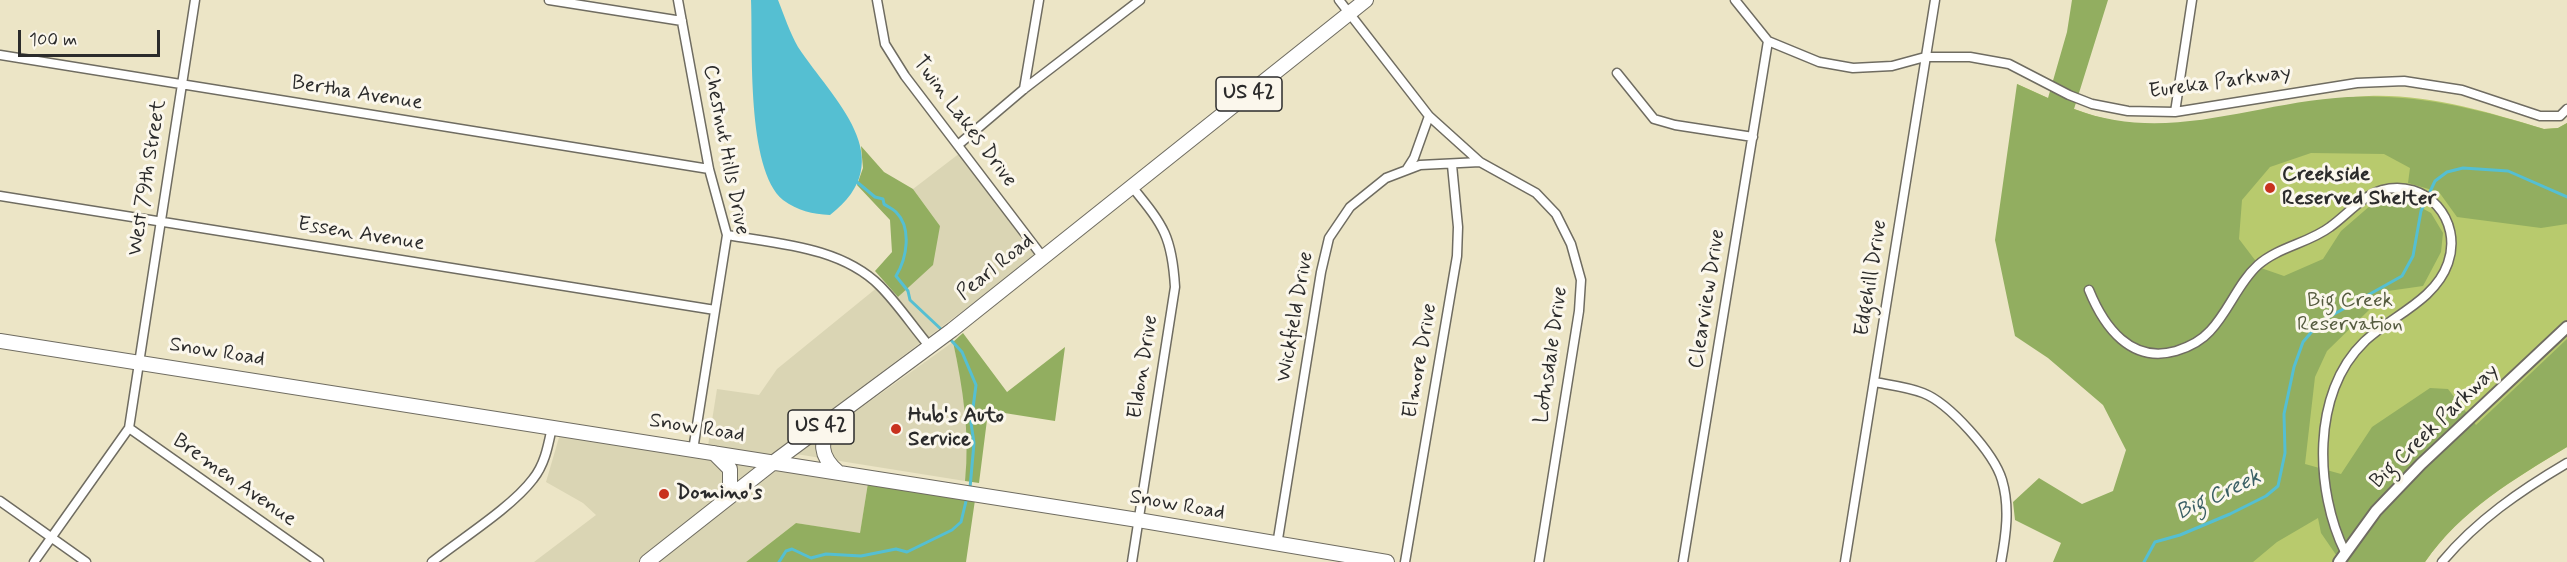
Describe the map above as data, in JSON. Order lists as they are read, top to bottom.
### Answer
{
  "streets": {
    "main road": ["US 42", "Pearl Road", "Snow Road"],
    "street": [
      "Eureka Parkway",
      "Bertha Avenue",
      "Twin Lakes Drive",
      "Chestnut Hills Drive",
      "West 79th Street",
      "Essen Avenue",
      "Edgehill Drive",
      "Clearview Drive",
      "Wickfield Drive",
      "Lotusdale Drive",
      "Elmore Drive",
      "Eldon Drive",
      "Big Creek Parkway",
      "Bremen Avenue"
    ]
  },
  "crossings": [
    ["Eureka Parkway", "Edgehill Drive"],
    ["Eureka Parkway", "Clearview Drive"],
    ["Bertha Avenue", "Chestnut Hills Drive"],
    ["Bertha Avenue", "West 79th Street"],
    ["Twin Lakes Drive", "Pearl Road"],
    ["Chestnut Hills Drive", "Essen Avenue"],
    ["Chestnut Hills Drive", "Snow Road"],
    ["West 79th Street", "Essen Avenue"],
    ["West 79th Street", "Snow Road"],
    ["West 79th Street", "Bremen Avenue"],
    ["Pearl Road", "Snow Road"],
    ["Pearl Road", "Lotusdale Drive"],
    ["Pearl Road", "Eldon Drive"],
    ["Wickfield Drive", "Snow Road"],
    ["Wickfield Drive", "Lotusdale Drive"],
    ["Wickfield Drive", "Elmore Drive"],
    ["Snow Road", "Eldon Drive"]
  ],
  "water": ["Big Creek"],
  "parks": ["Big Creek Reservation"],
  "places": ["Creekside Reserved Shelter", "Hub's Auto Service", "Domino's"],
  "scale_bar": "100 m"
}
